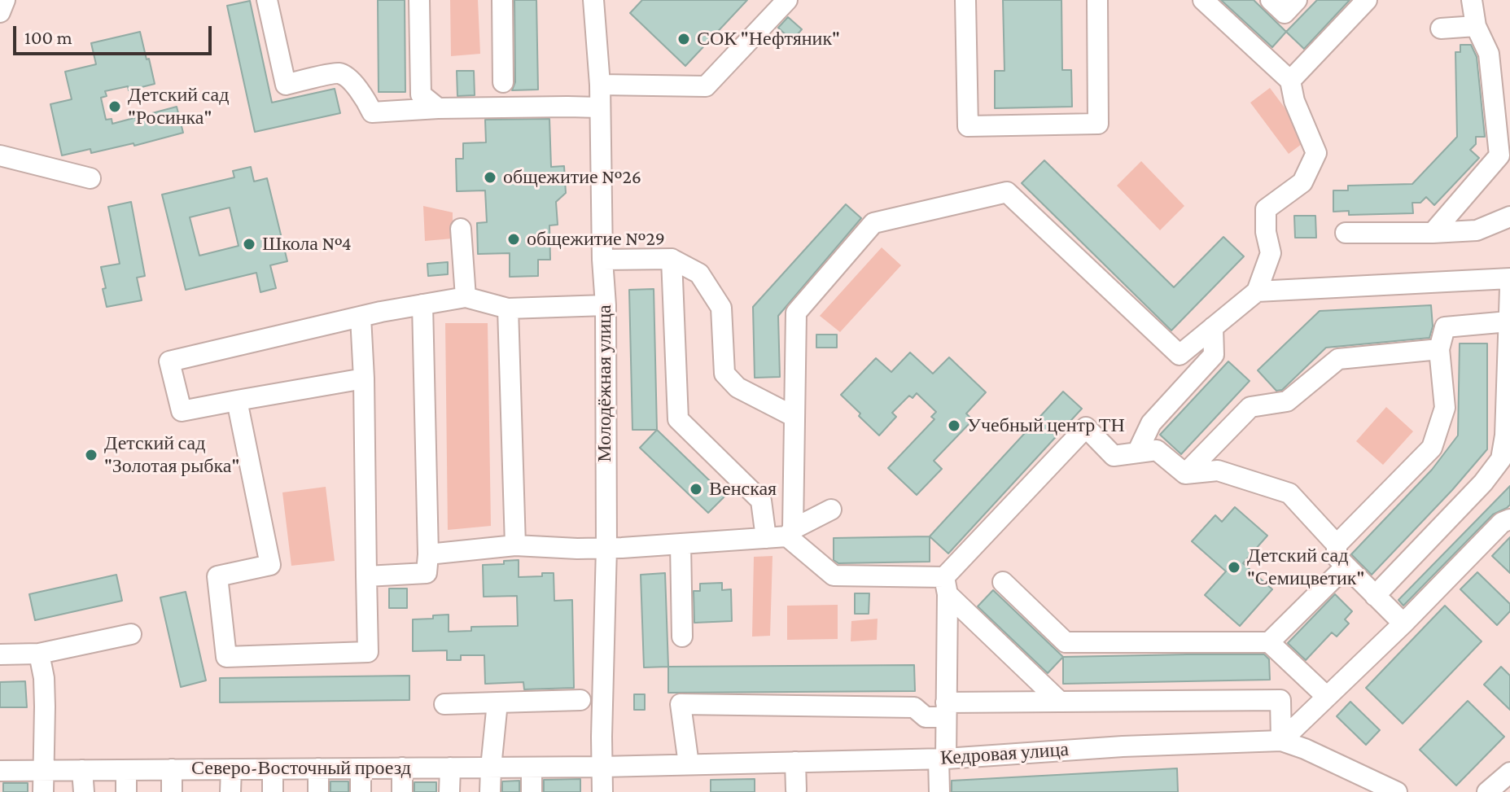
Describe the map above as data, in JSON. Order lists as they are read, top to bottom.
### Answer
{
  "streets": {
    "street": ["Молодёжная улица", "Кедровая улица", "Северо-Восточный проезд"]
  },
  "crossings": [
    ["Молодёжная улица", "Кедровая улица"],
    ["Молодёжная улица", "Северо-Восточный проезд"],
    ["Кедровая улица", "Северо-Восточный проезд"]
  ],
  "places": [
    "СОК \"Нефтяник\"",
    "Детский сад \"Росинка\"",
    "общежитие №26",
    "общежитие №29",
    "Школа №4",
    "Учебный центр ТН",
    "Детский сад \"Золотая рыбка\"",
    "Венская",
    "Детский сад \"Семицветик\""
  ],
  "scale_bar": "100 m"
}
